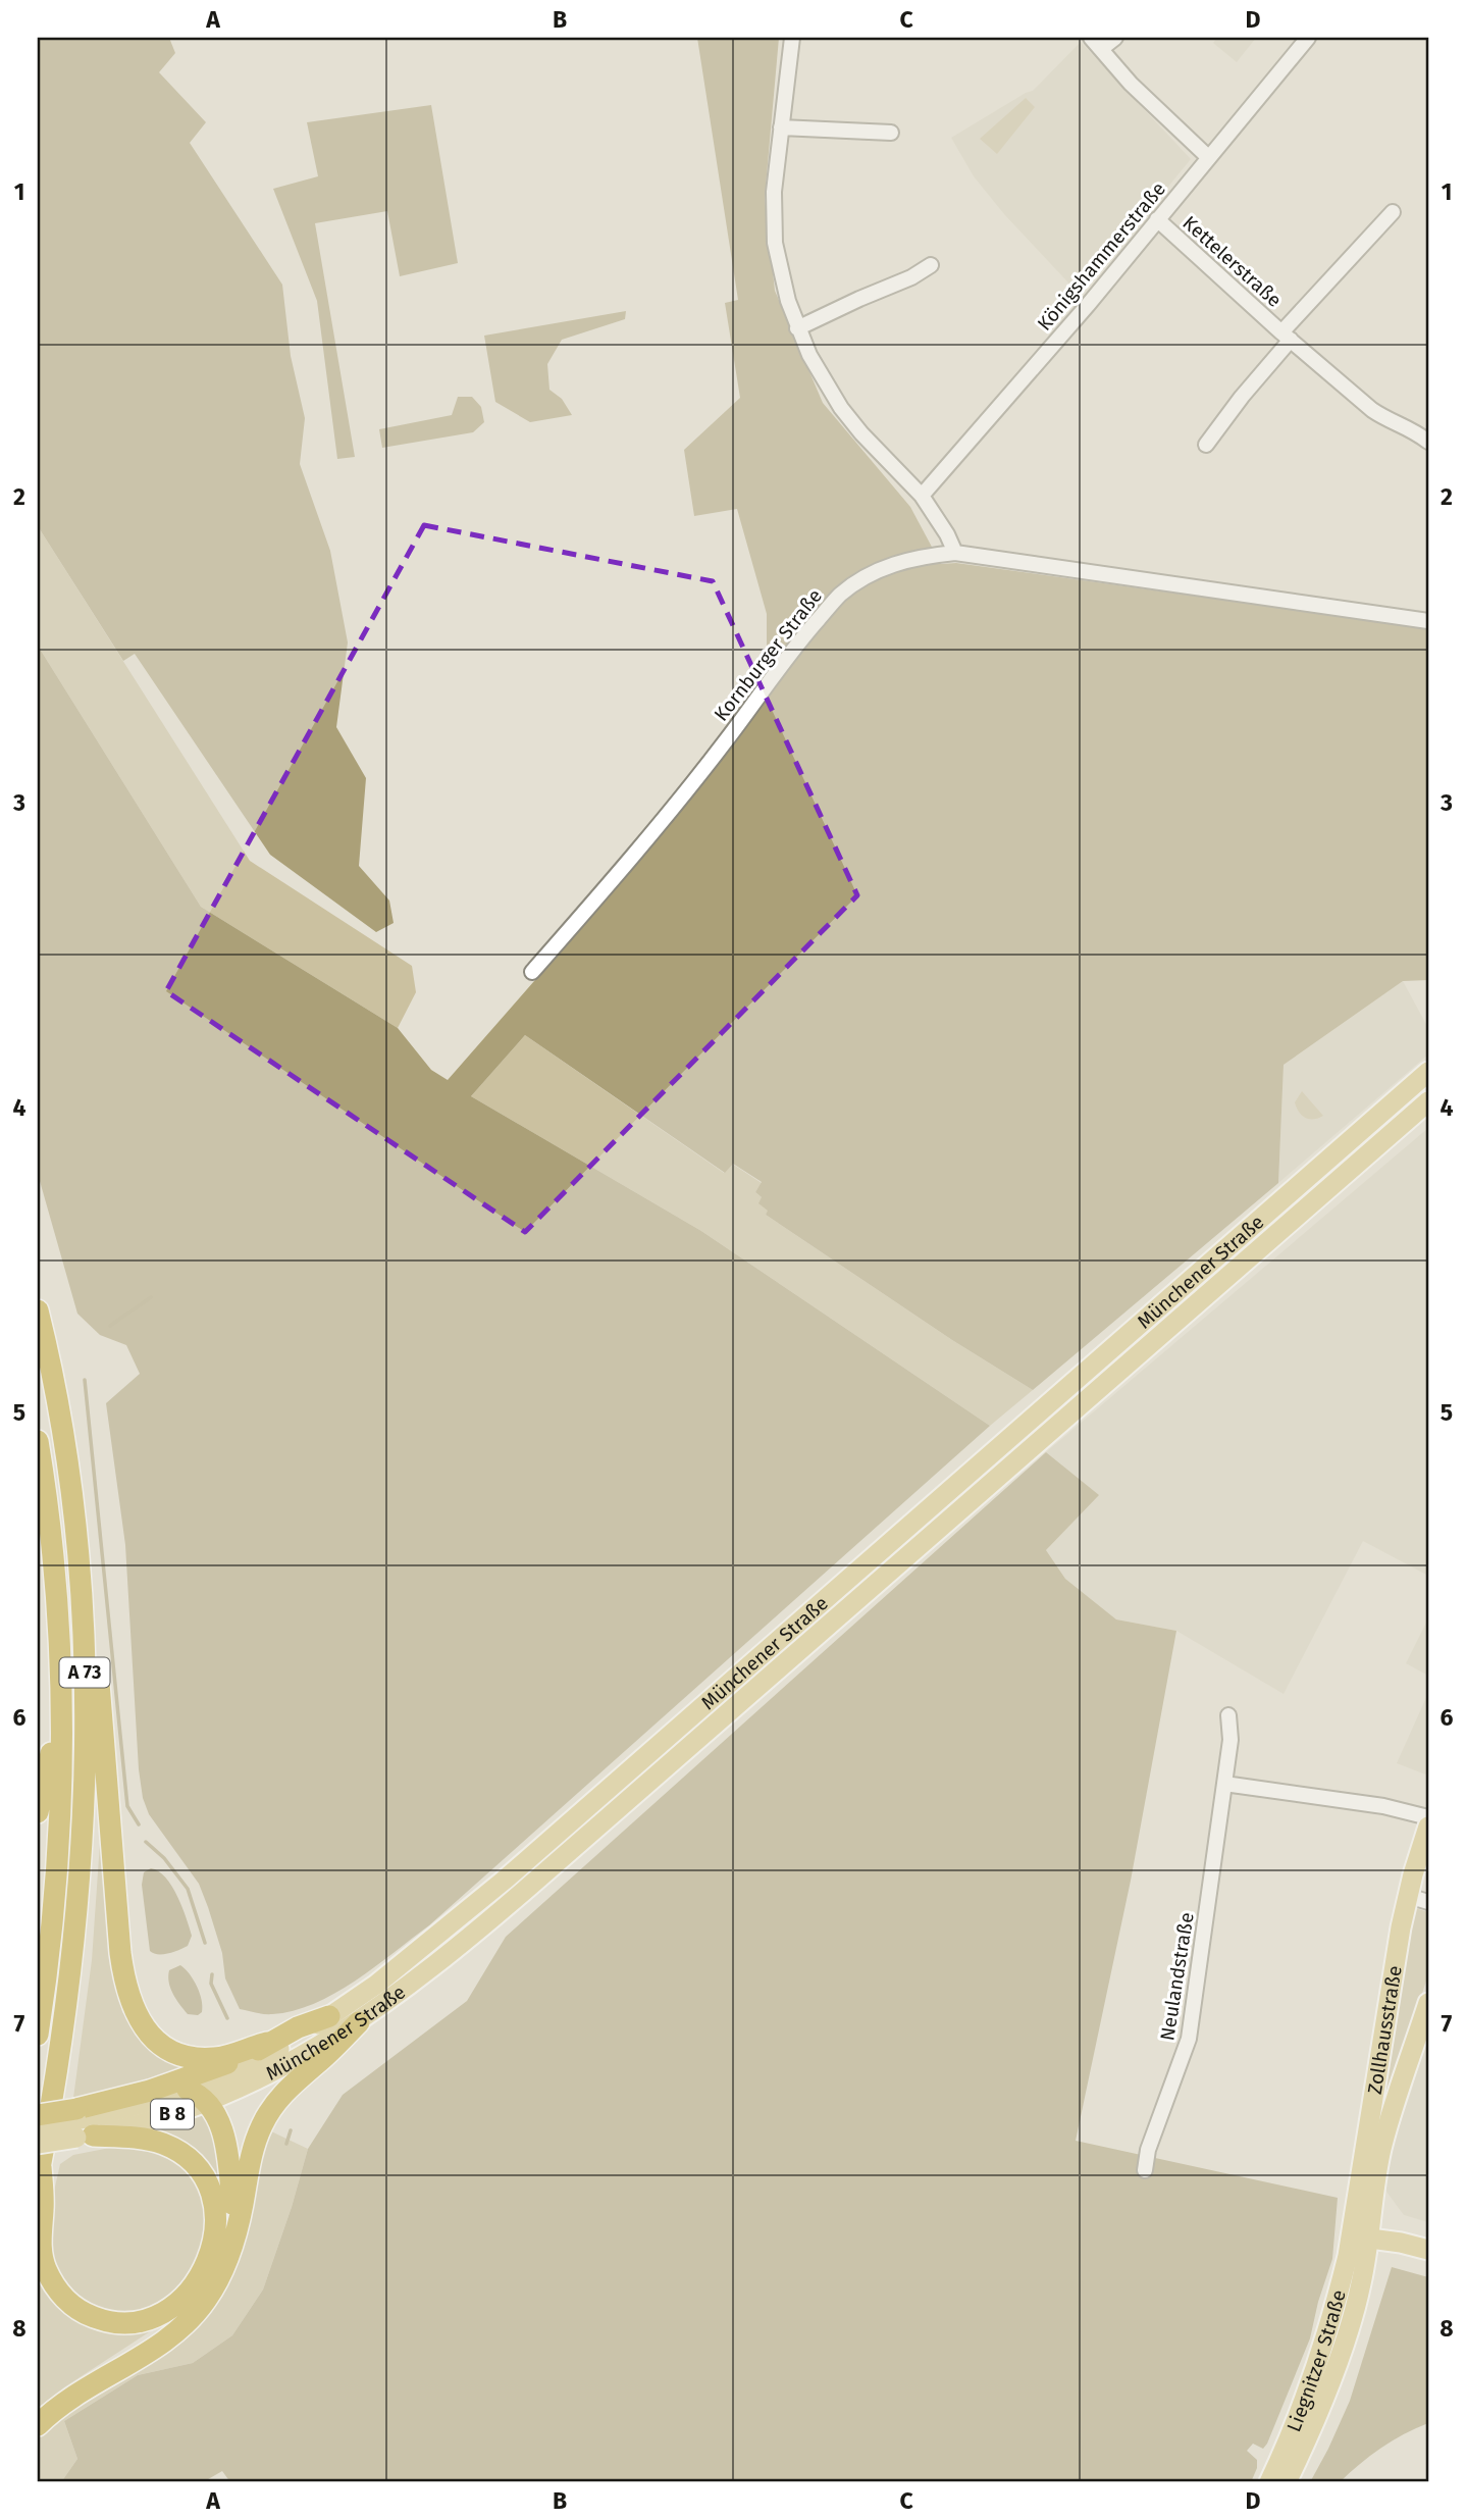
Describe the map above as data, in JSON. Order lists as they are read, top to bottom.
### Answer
{
  "streets": {
    "highway": ["A 73"],
    "main road": [
      "Münchener Straße",
      "Zollhausstraße",
      "B 8",
      "Liegnitzer Straße"
    ],
    "street": [
      "Königshammerstraße",
      "Kettelerstraße",
      "Kornburger Straße",
      "Neulandstraße"
    ]
  },
  "crossings": [
    ["Königshammerstraße", "Kettelerstraße"],
    ["Münchener Straße", "A 73"],
    ["Zollhausstraße", "Liegnitzer Straße"]
  ],
  "grid": {
    "columns": [
      "A",
      "B",
      "C",
      "D"
    ],
    "rows": [
      "1",
      "2",
      "3",
      "4",
      "5",
      "6",
      "7",
      "8"
    ]
  }
}
